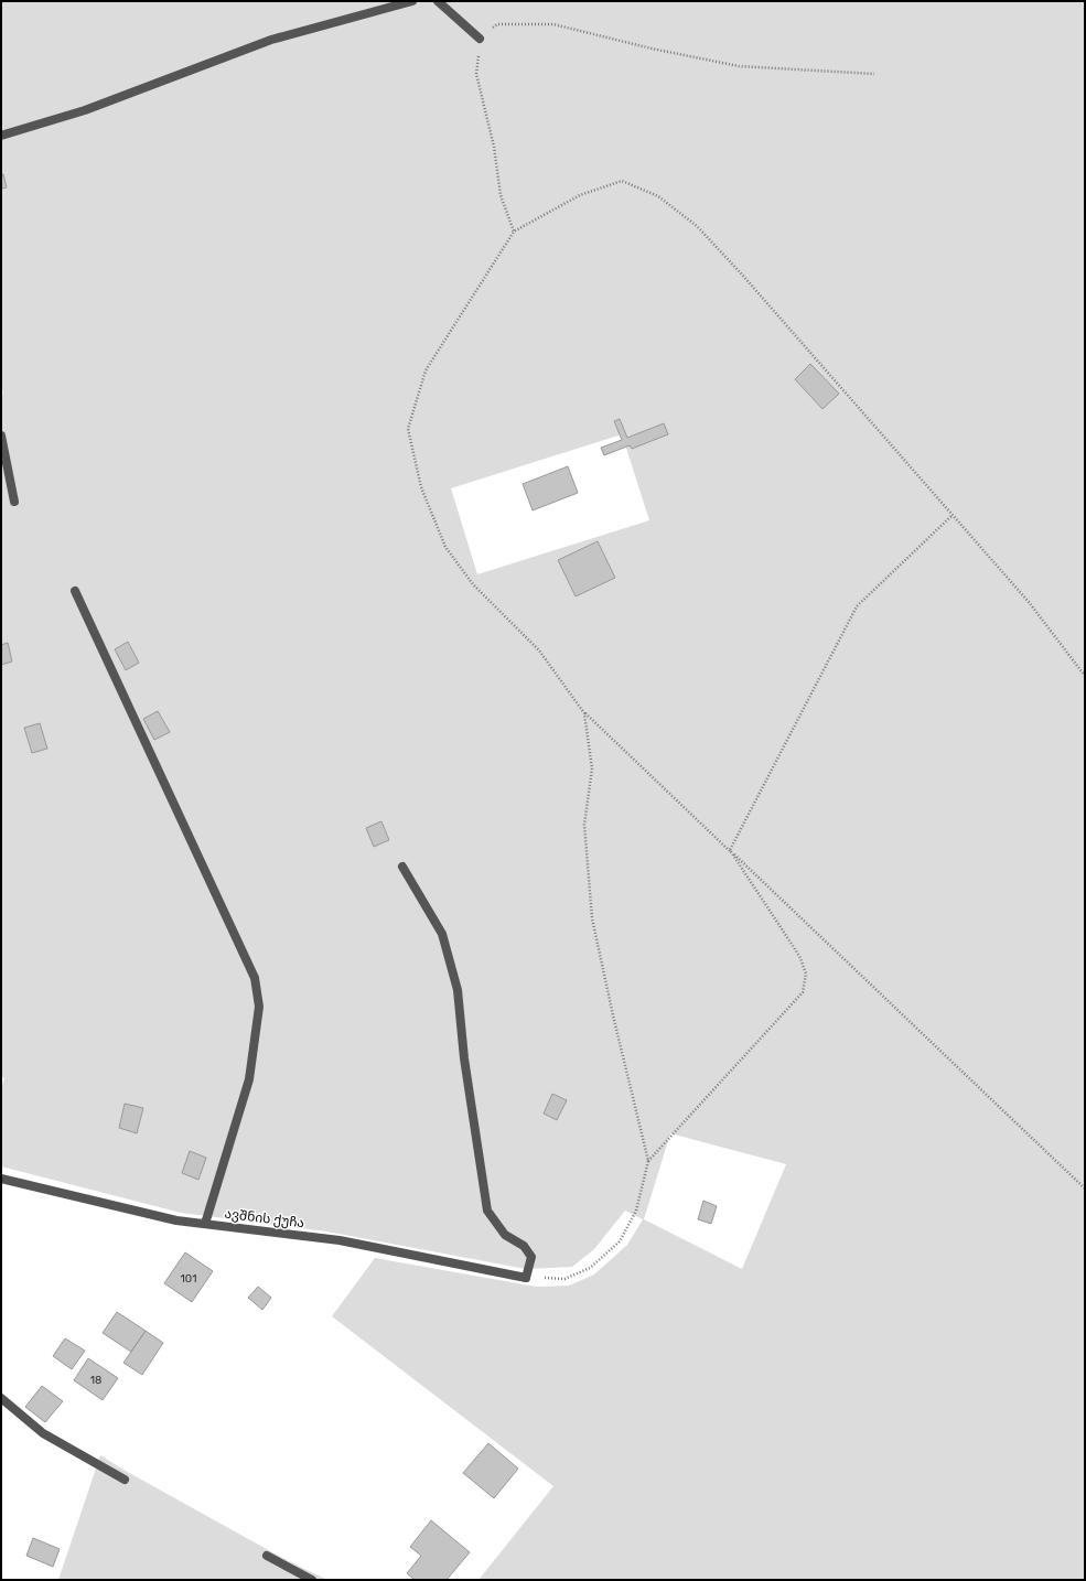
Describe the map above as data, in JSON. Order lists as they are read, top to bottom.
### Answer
{
  "streets": {
    "street": ["ავშნის ქუჩა"]
  },
  "house_numbers": ["101", "18"]
}
